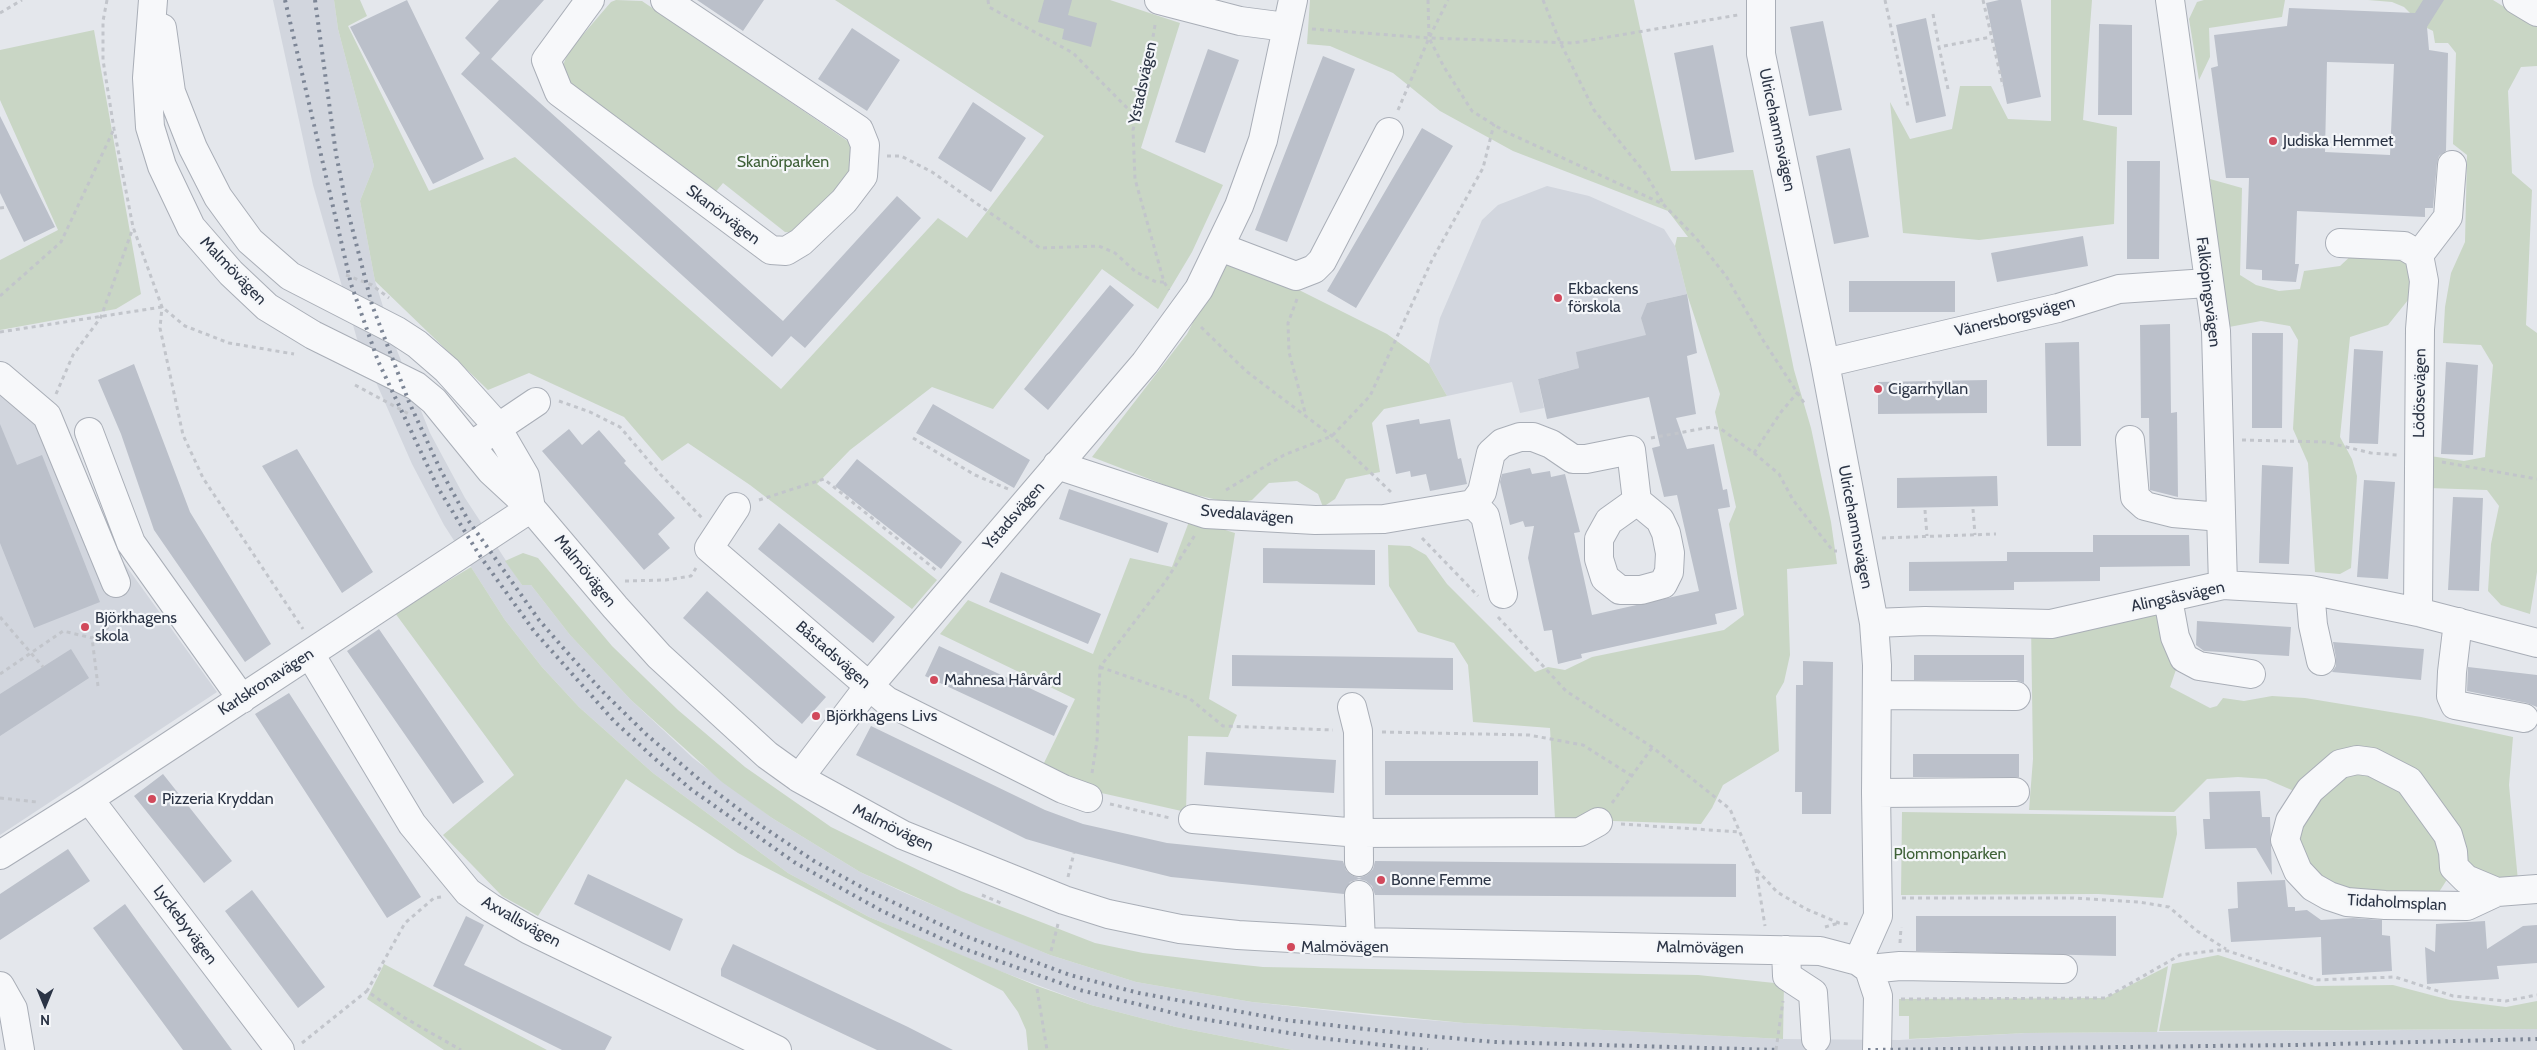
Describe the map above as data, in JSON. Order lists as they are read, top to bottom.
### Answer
{
  "streets": {
    "street": [
      "Ystadsvägen",
      "Ulricehamnsvägen",
      "Skanörvägen",
      "Malmövägen",
      "Falköpingsvägen",
      "Vänersborgsvägen",
      "Lödösevägen",
      "Svedalavägen",
      "Alingsåsvägen",
      "Båstadsvägen",
      "Karlskronavägen",
      "Tidaholmsplan",
      "Axvallsvägen",
      "Lyckebyvägen"
    ]
  },
  "crossings": [
    ["Ystadsvägen", "Skanörvägen"],
    ["Ystadsvägen", "Malmövägen"],
    ["Ystadsvägen", "Svedalavägen"],
    ["Ystadsvägen", "Båstadsvägen"],
    ["Ulricehamnsvägen", "Malmövägen"],
    ["Ulricehamnsvägen", "Vänersborgsvägen"],
    ["Ulricehamnsvägen", "Alingsåsvägen"],
    ["Malmövägen", "Karlskronavägen"],
    ["Falköpingsvägen", "Vänersborgsvägen"],
    ["Falköpingsvägen", "Alingsåsvägen"],
    ["Lödösevägen", "Alingsåsvägen"],
    ["Karlskronavägen", "Axvallsvägen"],
    ["Karlskronavägen", "Lyckebyvägen"]
  ],
  "parks": ["Skanörparken", "Plommonparken"],
  "places": [
    "Judiska Hemmet",
    "Ekbackens förskola",
    "Cigarrhyllan",
    "Björkhagens skola",
    "Mahnesa Hårvård",
    "Björkhagens Livs",
    "Pizzeria Kryddan",
    "Bonne Femme",
    "Malmövägen"
  ],
  "north": "bottom"
}
